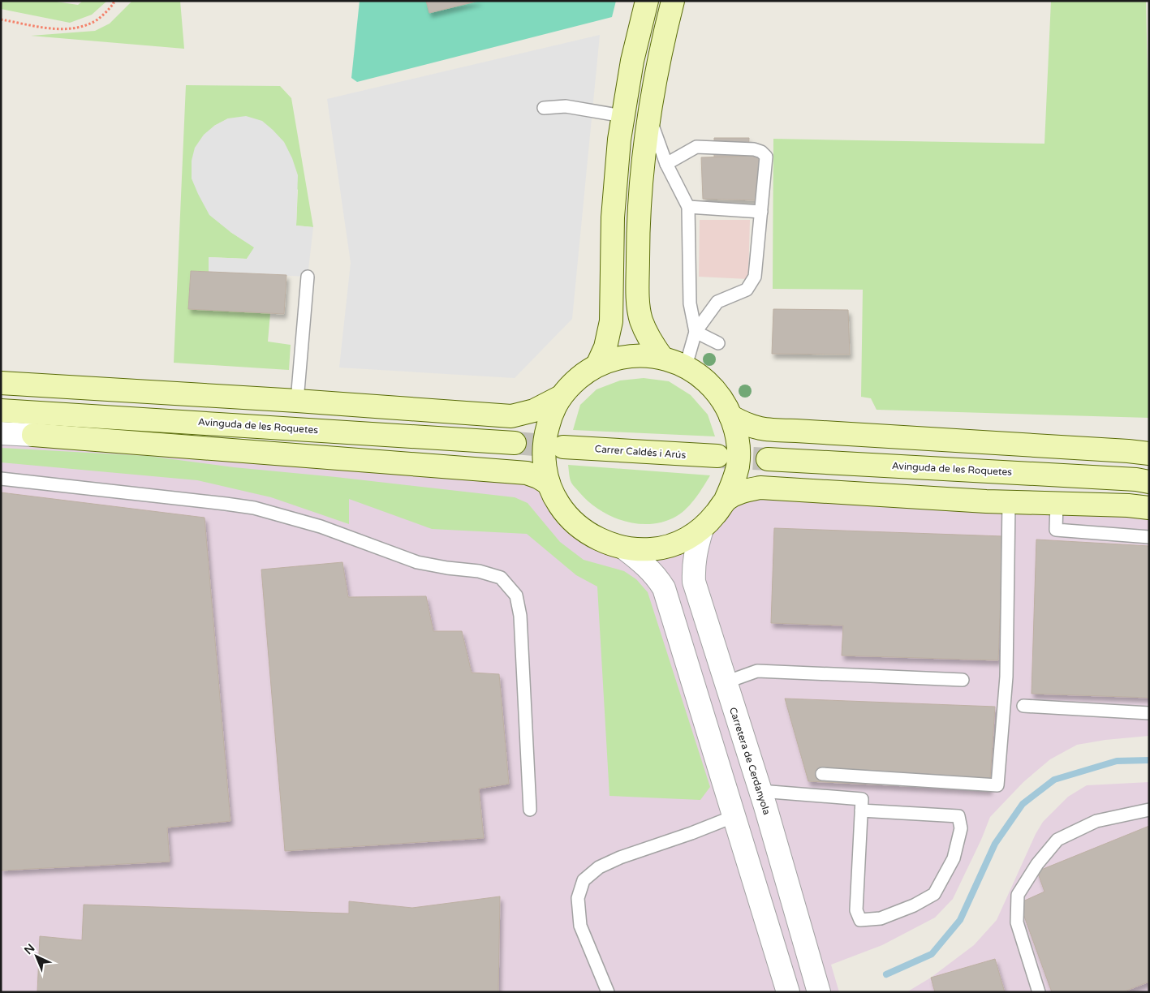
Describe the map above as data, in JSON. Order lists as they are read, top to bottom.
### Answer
{
  "streets": {
    "main road": ["Avinguda de les Roquetes", "Carrer Caldés i Arús"],
    "street": ["Carretera de Cerdanyola"]
  },
  "north": "top left"
}
